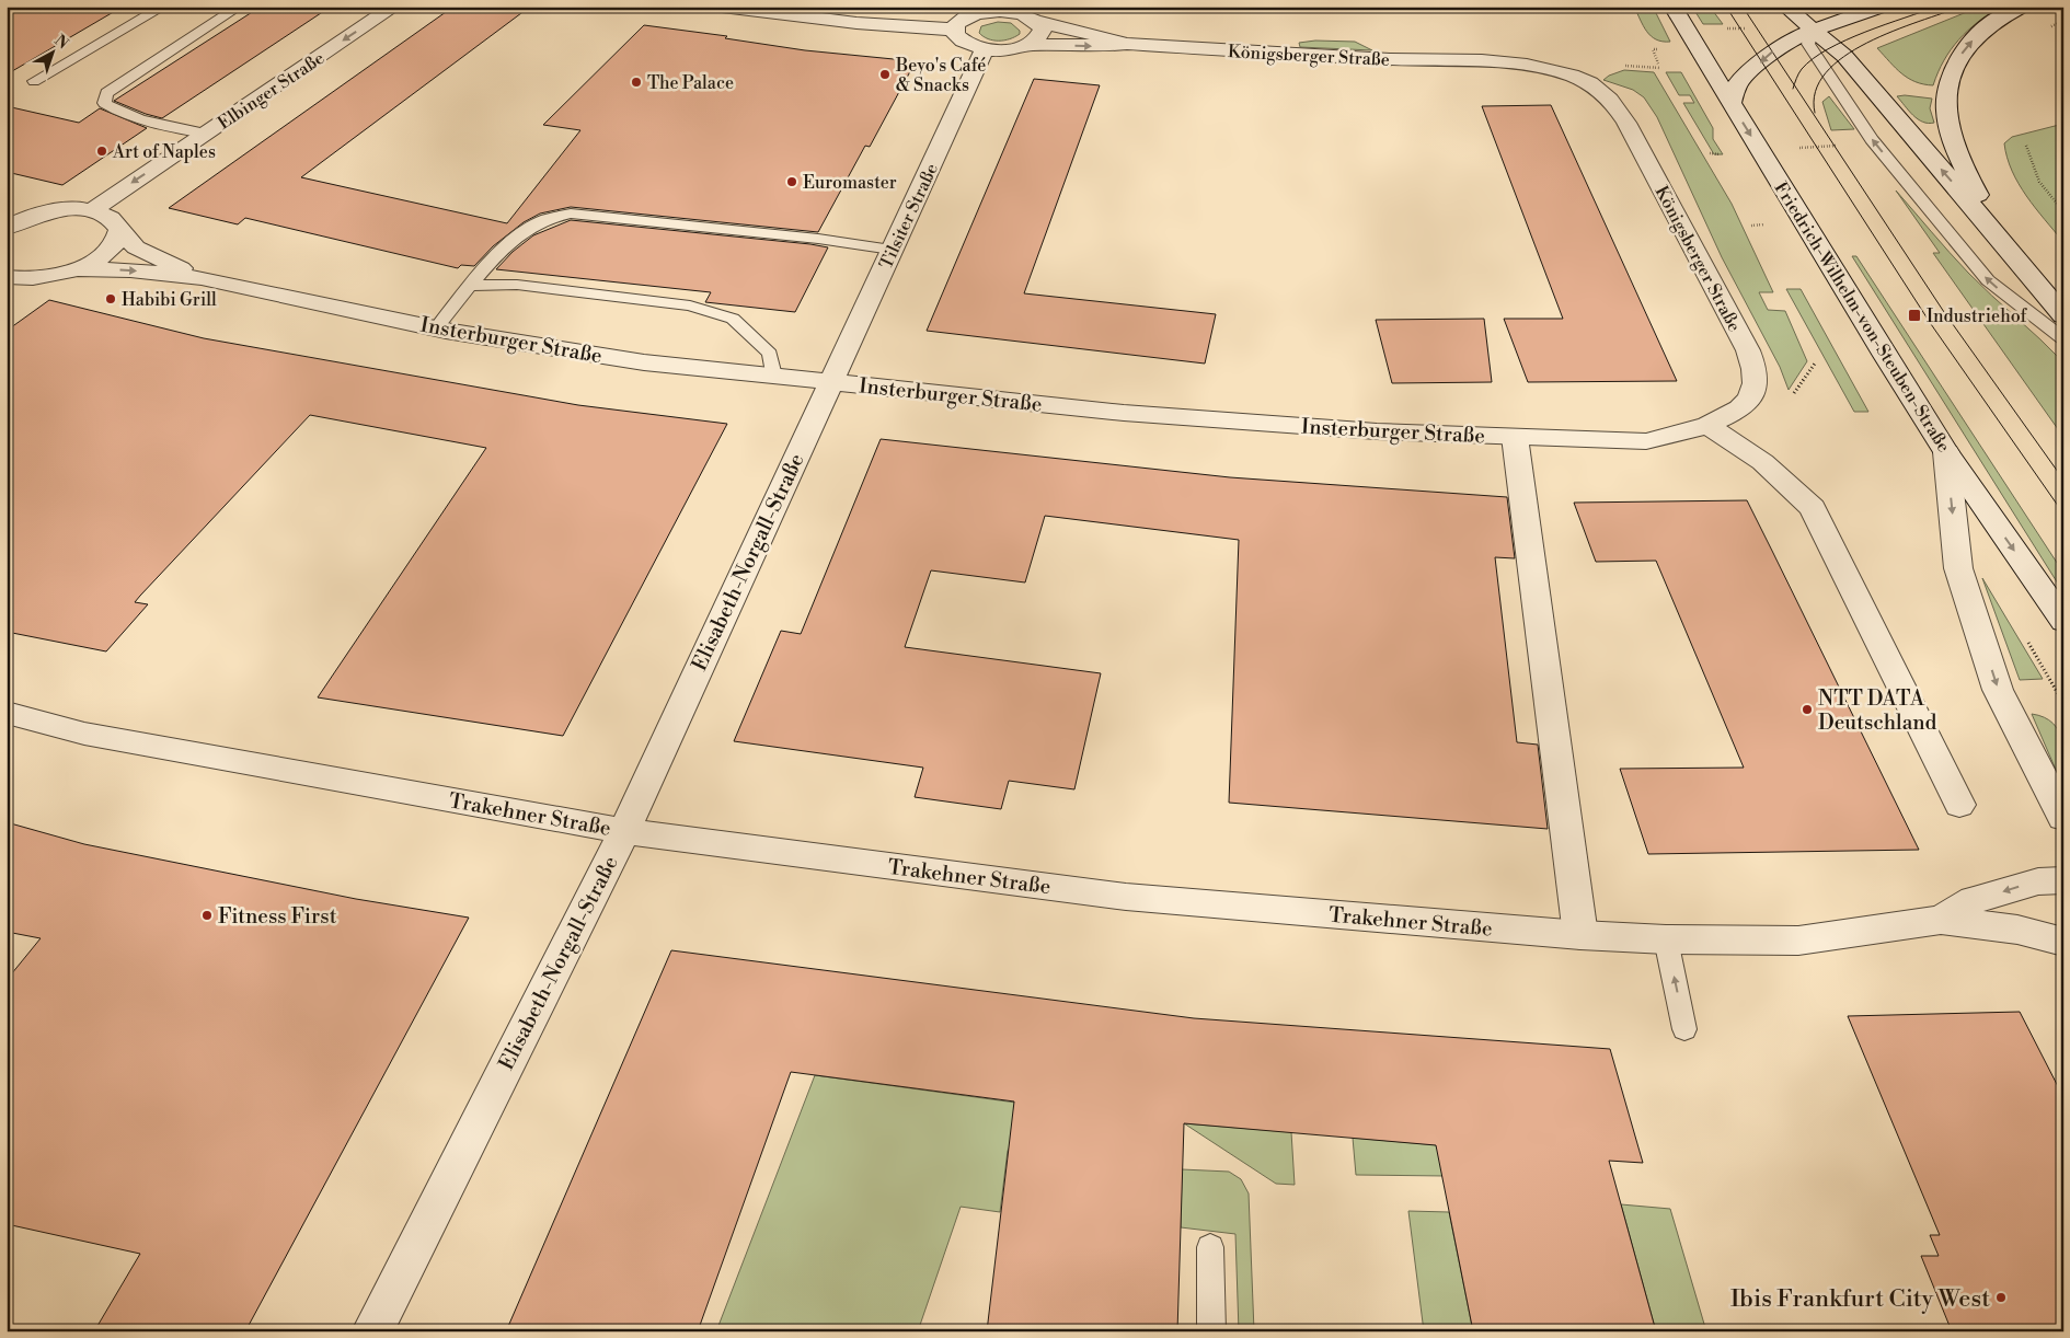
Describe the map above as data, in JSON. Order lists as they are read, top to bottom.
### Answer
{
  "streets": {
    "street": [
      "Königsberger Straße",
      "Elbinger Straße",
      "Tilsiter Straße",
      "Friedrich-Wilhelm-von-Steuben-Straße",
      "Insterburger Straße",
      "Elisabeth-Norgall-Straße",
      "Trakehner Straße"
    ]
  },
  "crossings": [
    ["Königsberger Straße", "Tilsiter Straße"],
    ["Königsberger Straße", "Insterburger Straße"],
    ["Elbinger Straße", "Insterburger Straße"],
    ["Tilsiter Straße", "Insterburger Straße"],
    ["Tilsiter Straße", "Elisabeth-Norgall-Straße"],
    ["Insterburger Straße", "Elisabeth-Norgall-Straße"],
    ["Elisabeth-Norgall-Straße", "Trakehner Straße"]
  ],
  "one_way": ["Elbinger Straße"],
  "places": {
    "other": [
      "Beyo's Café & Snacks",
      "The Palace",
      "Art of Naples",
      "Euromaster",
      "Habibi Grill",
      "NTT DATA Deutschland",
      "Fitness First",
      "Ibis Frankfurt City West"
    ],
    "transit": ["Industriehof"]
  },
  "north": "top right"
}
